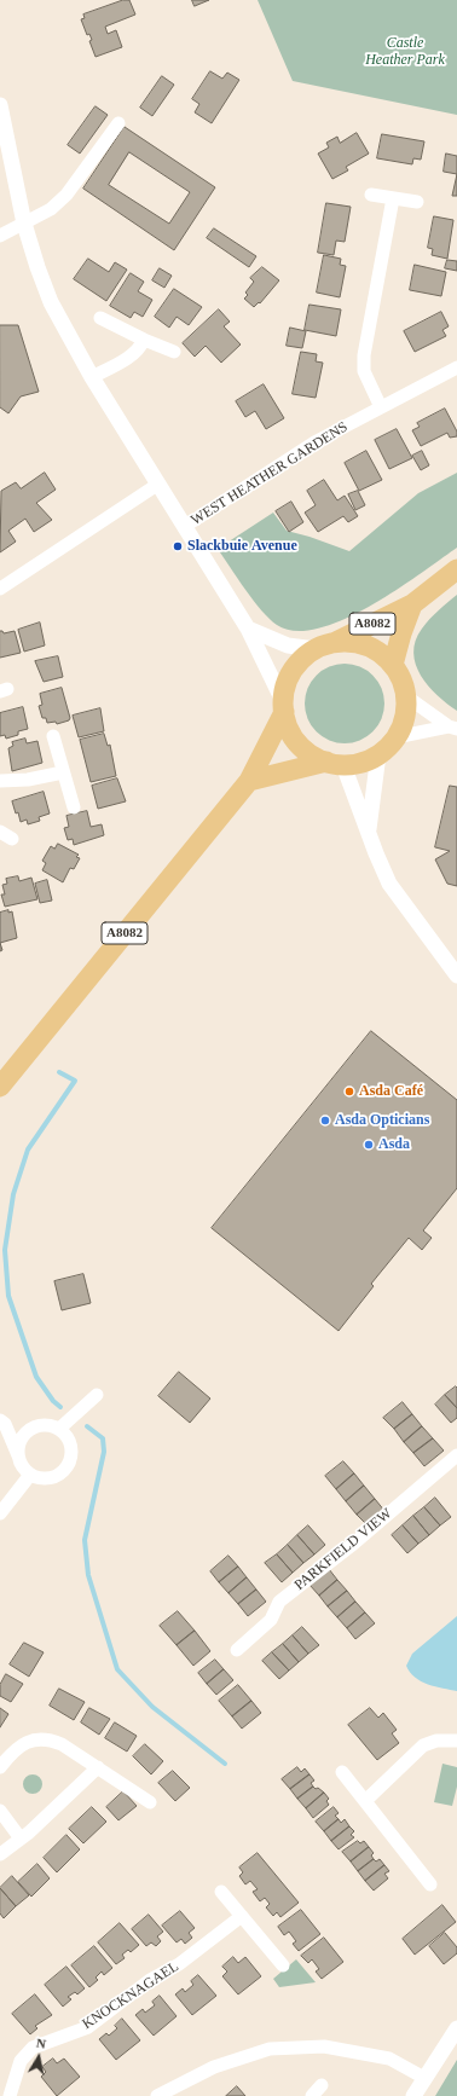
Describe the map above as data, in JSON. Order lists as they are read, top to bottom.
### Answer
{
  "streets": {
    "main road": ["A8082"],
    "street": ["WEST HEATHER GARDENS", "PARKFIELD VIEW", "KNOCKNAGAEL"]
  },
  "parks": ["Castle Heather Park"],
  "places": [
    "Slackbuie Avenue",
    "Asda Café",
    "Asda Opticians",
    "Asda"
  ],
  "north": "top"
}
